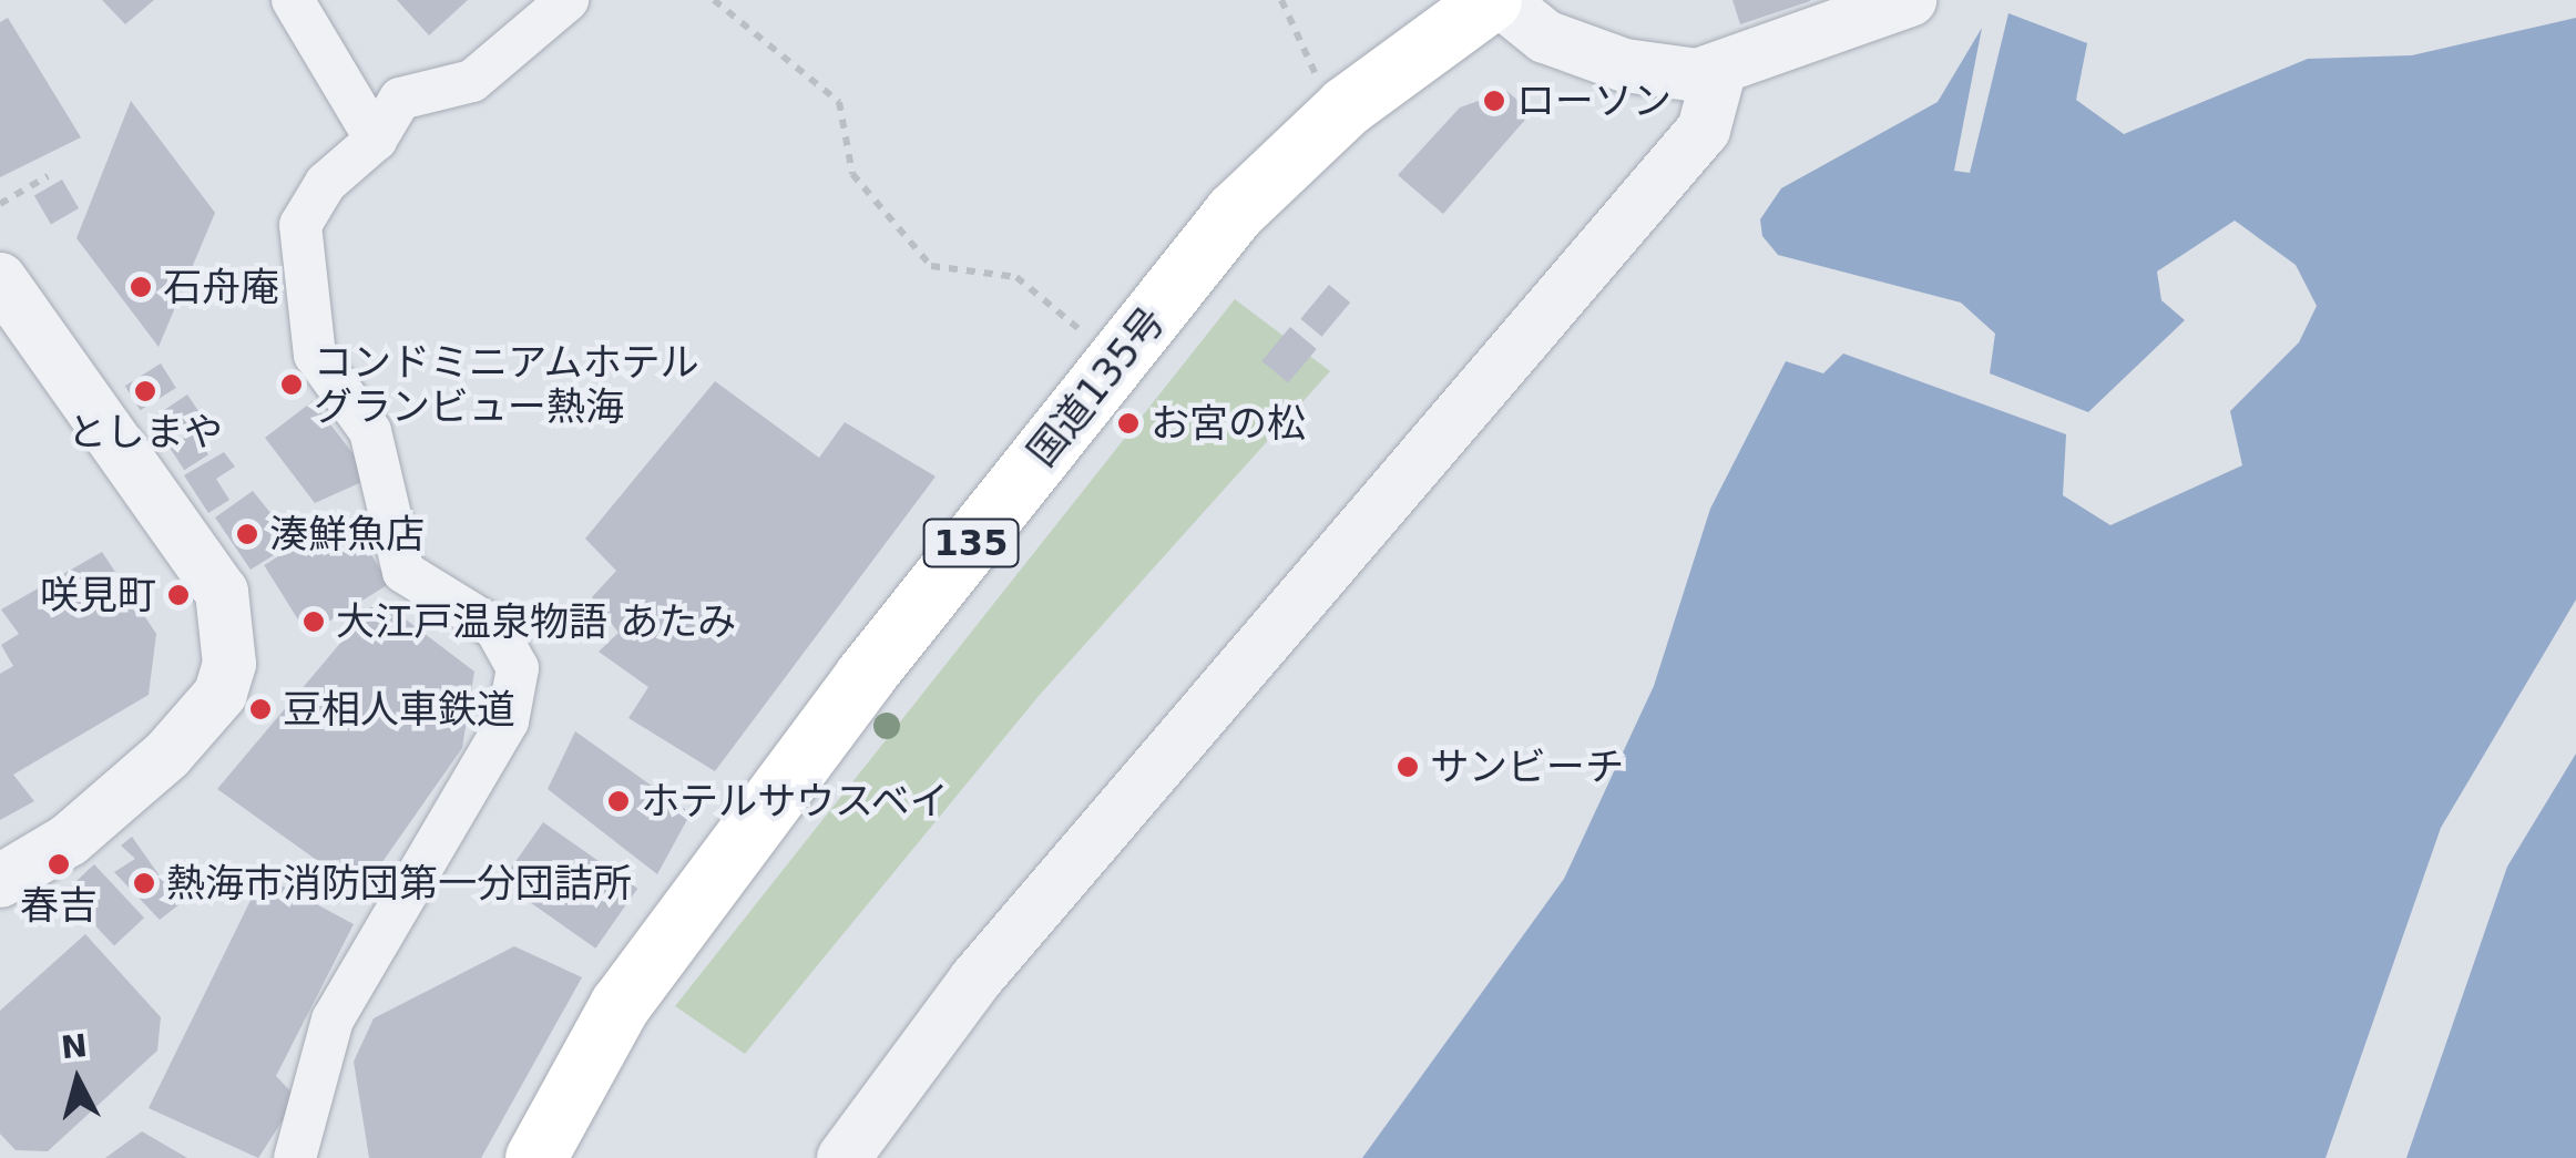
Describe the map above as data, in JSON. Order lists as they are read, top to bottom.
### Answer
{
  "streets": {
    "highway": ["国道135号", "135"]
  },
  "places": [
    "ローソン",
    "石舟庵",
    "コンドミニアムホテル グランビュー熱海",
    "としまや",
    "お宮の松",
    "湊鮮魚店",
    "咲見町",
    "大江戸温泉物語 あたみ",
    "豆相人車鉄道",
    "サンビーチ",
    "ホテルサウスベイ",
    "春吉",
    "熱海市消防団第一分団詰所"
  ],
  "north": "top"
}
